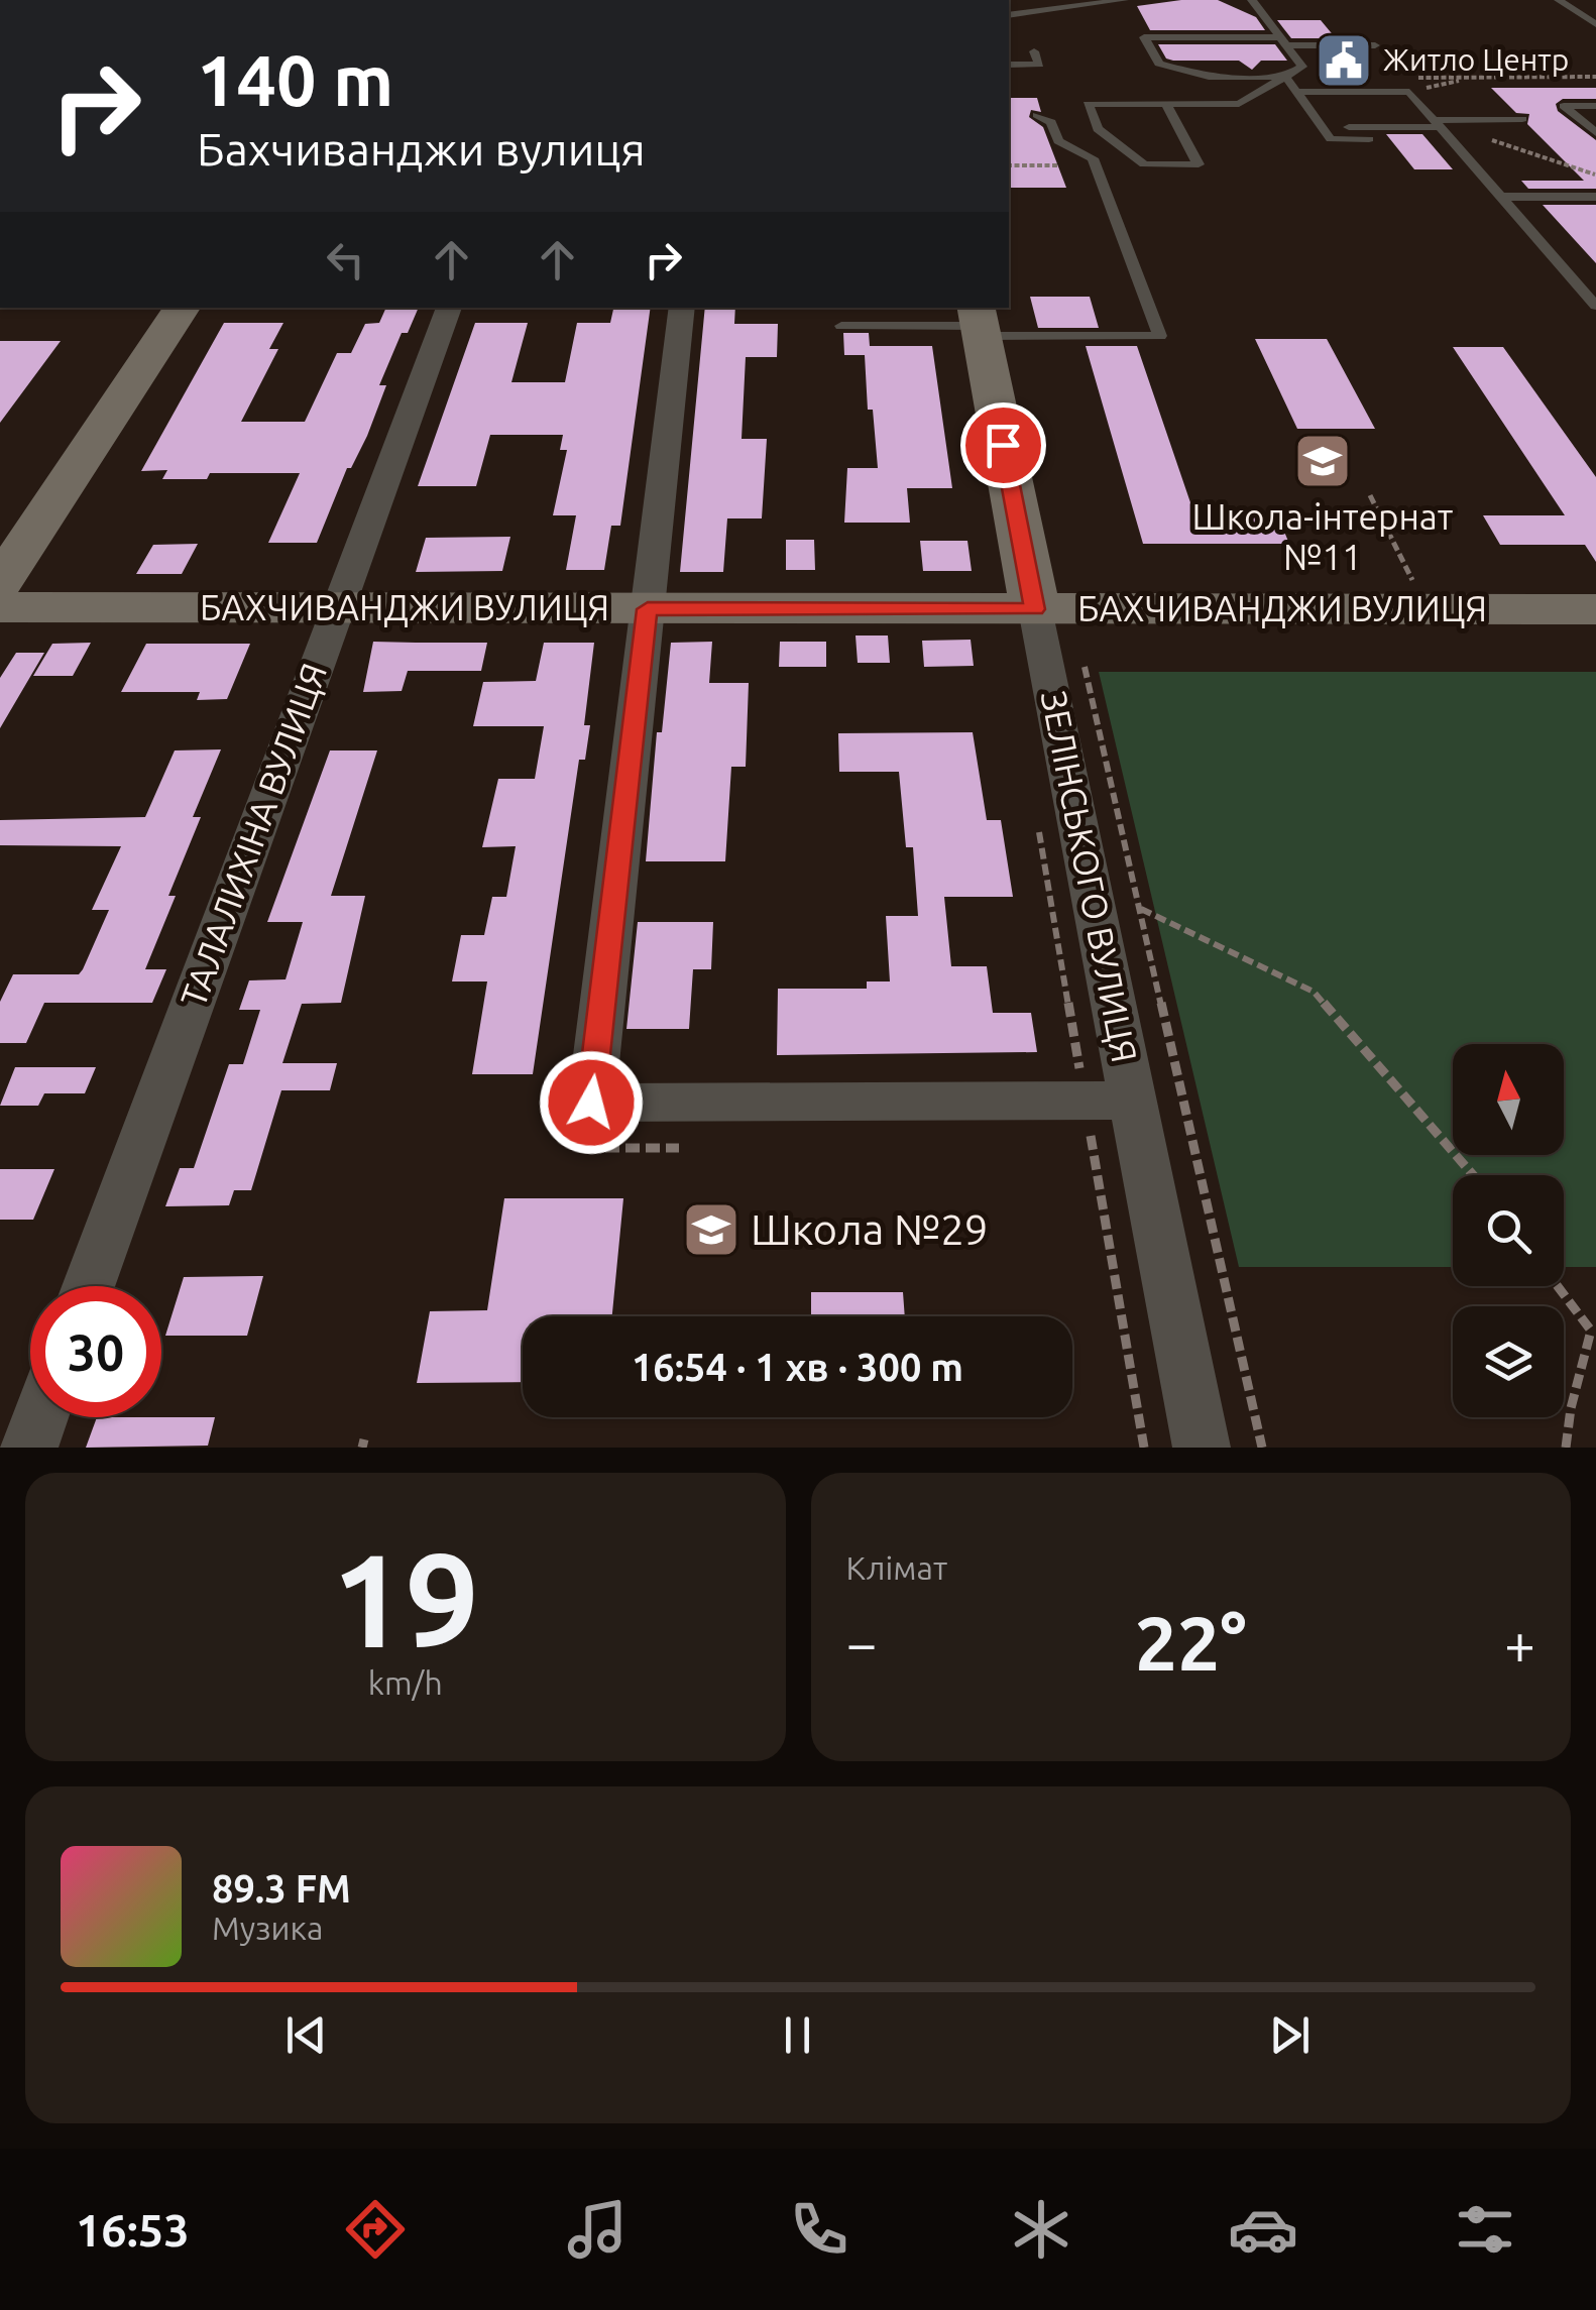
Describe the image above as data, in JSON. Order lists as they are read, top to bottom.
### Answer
{
  "streets": {
    "street": ["БАХЧИВАНДЖИ ВУЛИЦЯ", "ТАЛАЛИХІНА ВУЛИЦЯ", "ЗЕЛІНСЬКОГО ВУЛИЦЯ"]
  },
  "crossings": [
    ["БАХЧИВАНДЖИ ВУЛИЦЯ", "ТАЛАЛИХІНА ВУЛИЦЯ"],
    ["БАХЧИВАНДЖИ ВУЛИЦЯ", "ЗЕЛІНСЬКОГО ВУЛИЦЯ"]
  ],
  "places": {
    "public building": ["Житло Центр"],
    "school or university": ["Школа-інтернат №11", "Школа №29"]
  },
  "north": "top",
  "page": {
    "turn": ["140 m", "Бахчиванджи вулиця"],
    "limit": "30",
    "trip": "16:54 · 1 хв · 300 m",
    "tile": [
      ["19", "km/h"],
      "Клімат"
    ],
    "heat": ["−", "22°", "+"],
    "song": ["89.3 FM", "Музика"],
    "tabs": "16:53"
  }
}
